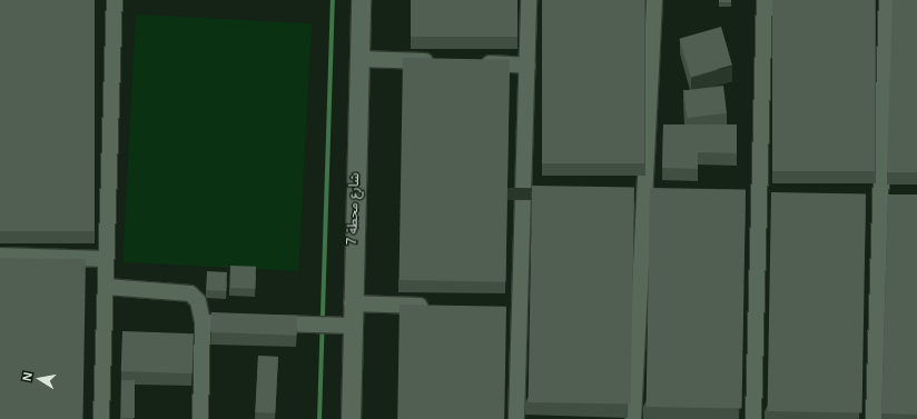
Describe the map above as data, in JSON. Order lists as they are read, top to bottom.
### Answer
{
  "streets": {
    "street": ["شارع محطة 7"]
  },
  "north": "left"
}
